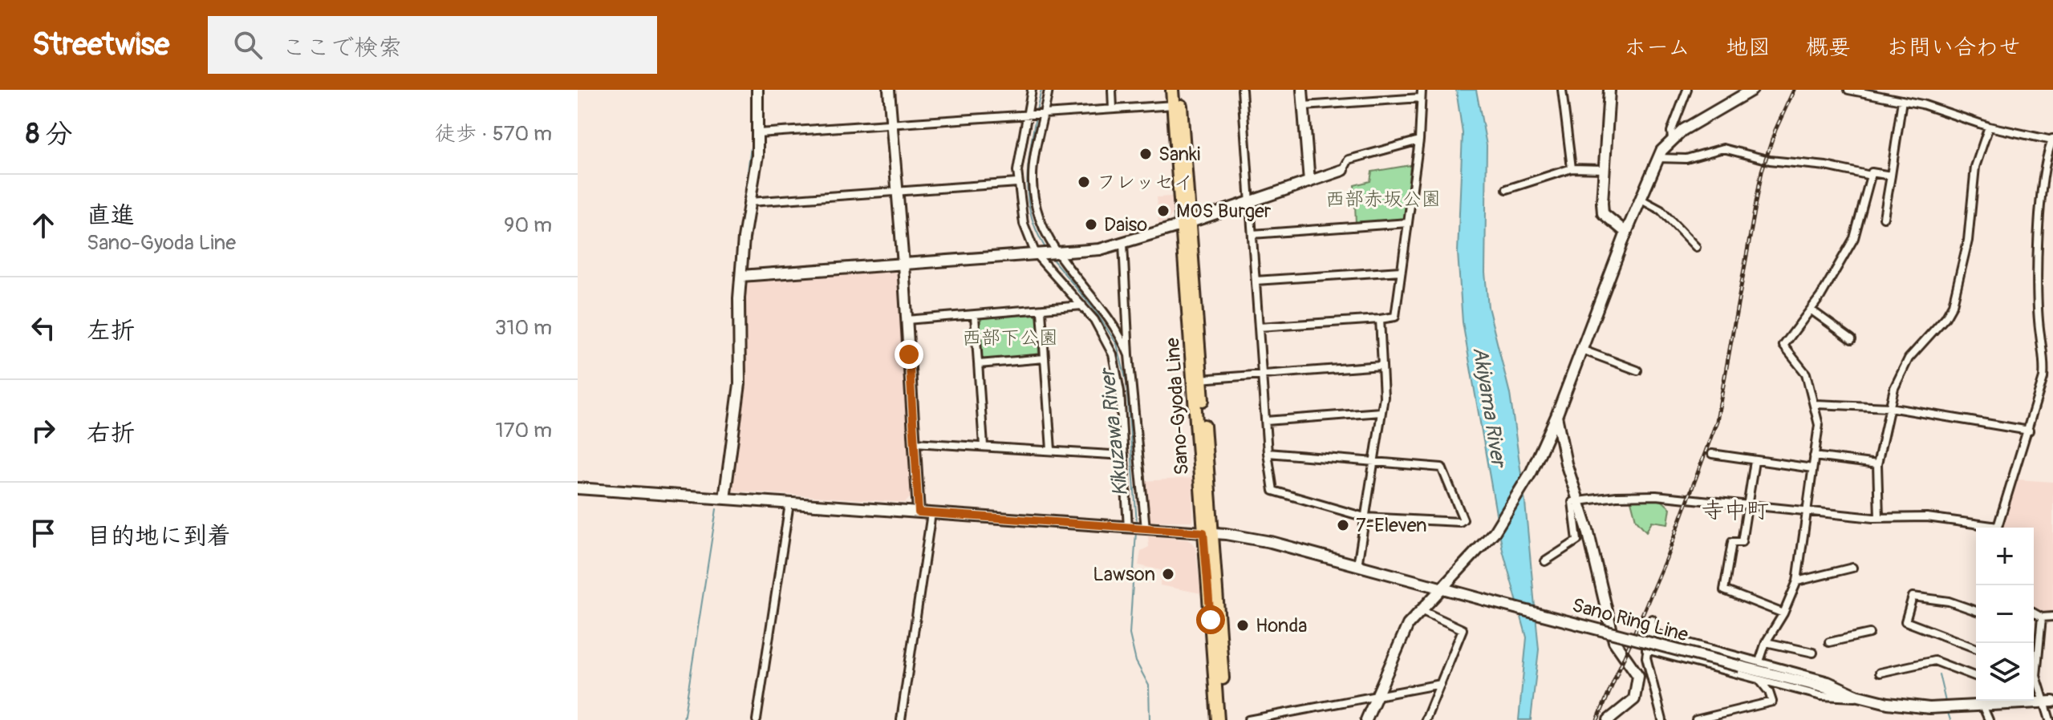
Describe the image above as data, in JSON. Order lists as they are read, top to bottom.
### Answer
{
  "streets": {
    "main road": ["Sano-Gyoda Line"],
    "street": ["Sano Ring Line"]
  },
  "crossings": [
    ["Sano-Gyoda Line", "Sano Ring Line"]
  ],
  "districts": ["寺中町"],
  "water": ["Akiyama River", "Kikuzawa River"],
  "parks": ["西部赤坂公園", "西部下公園"],
  "places": [
    "Sanki",
    "フレッセイ",
    "MOS Burger",
    "Daiso",
    "7-Eleven",
    "Lawson",
    "Honda"
  ],
  "page": {
    "header": "Streetwise",
    "search": "ここで検索",
    "nav": [
      "ホーム",
      "地図",
      "概要",
      "お問い合わせ"
    ],
    "heading": ["8 分", "徒歩 · 570 m"],
    "list": [
      ["直進", "Sano-Gyoda Line", "90 m"],
      ["左折", "310 m"],
      ["右折", "170 m"],
      "目的地に到着"
    ],
    "map_buttons": ["+", "−"]
  }
}
